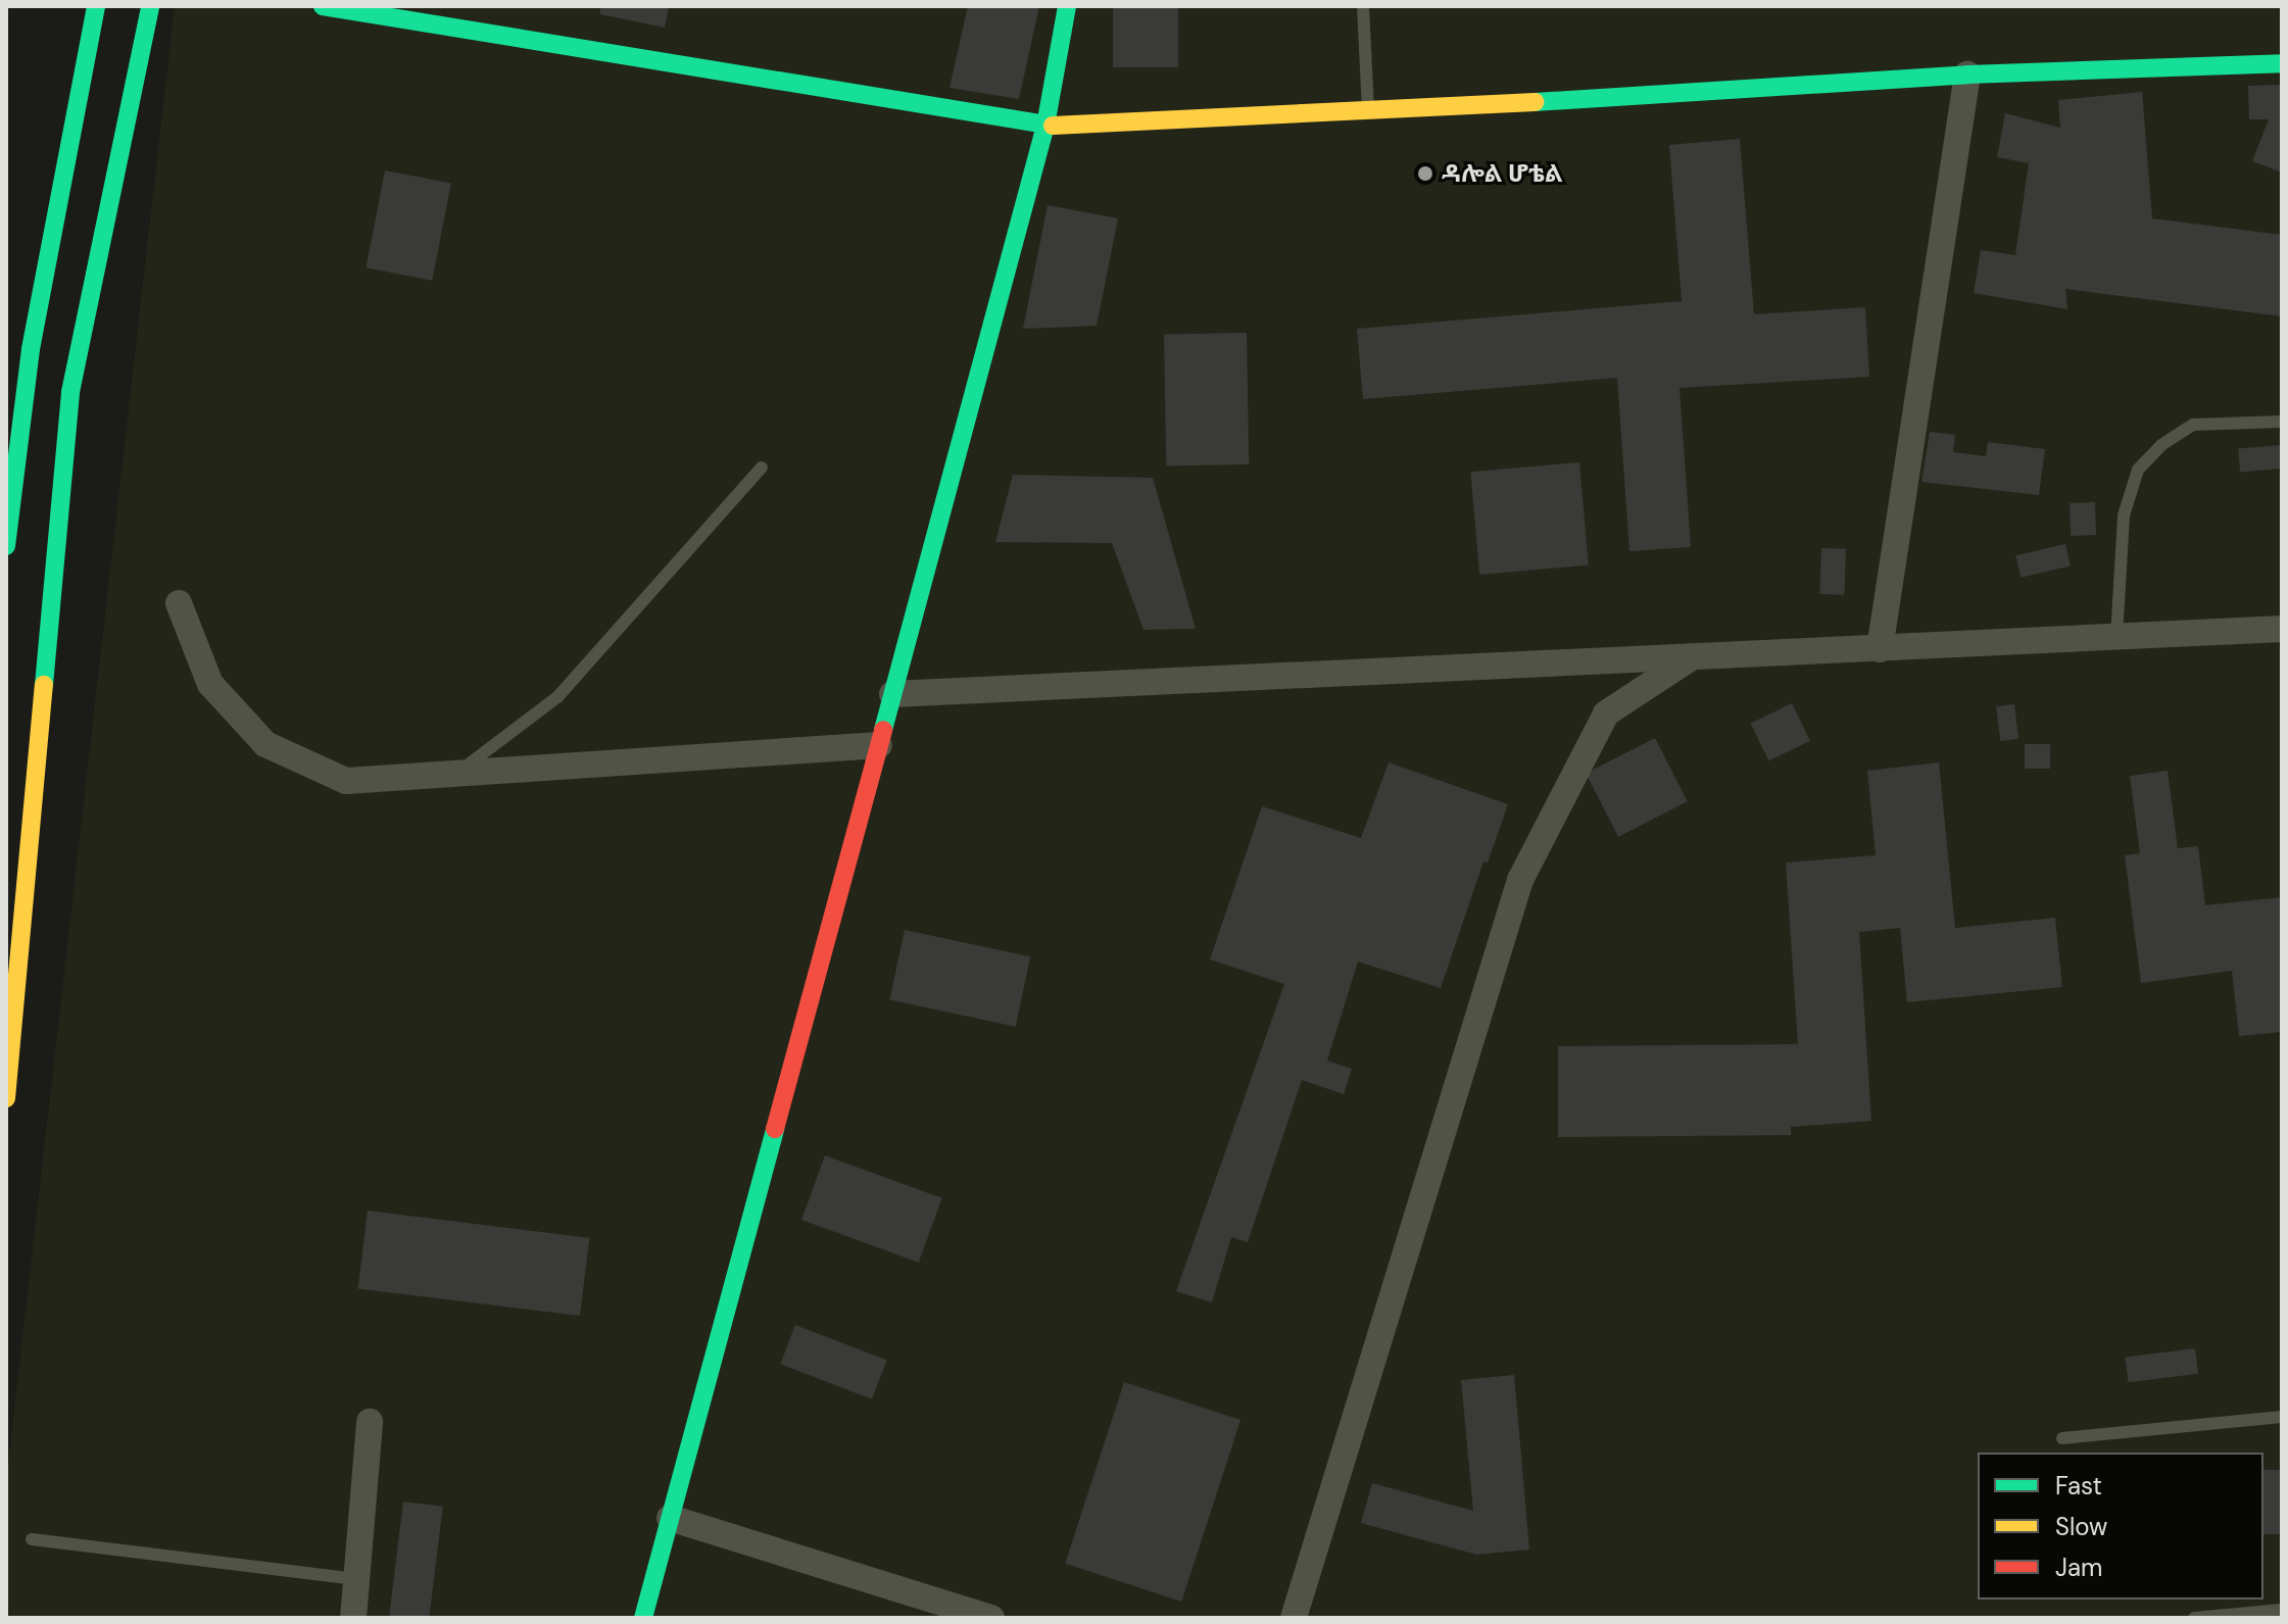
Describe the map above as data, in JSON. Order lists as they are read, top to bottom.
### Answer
{
  "places": ["ዳሎል ሆቴል"],
  "legend": ["Fast", "Slow", "Jam"]
}
